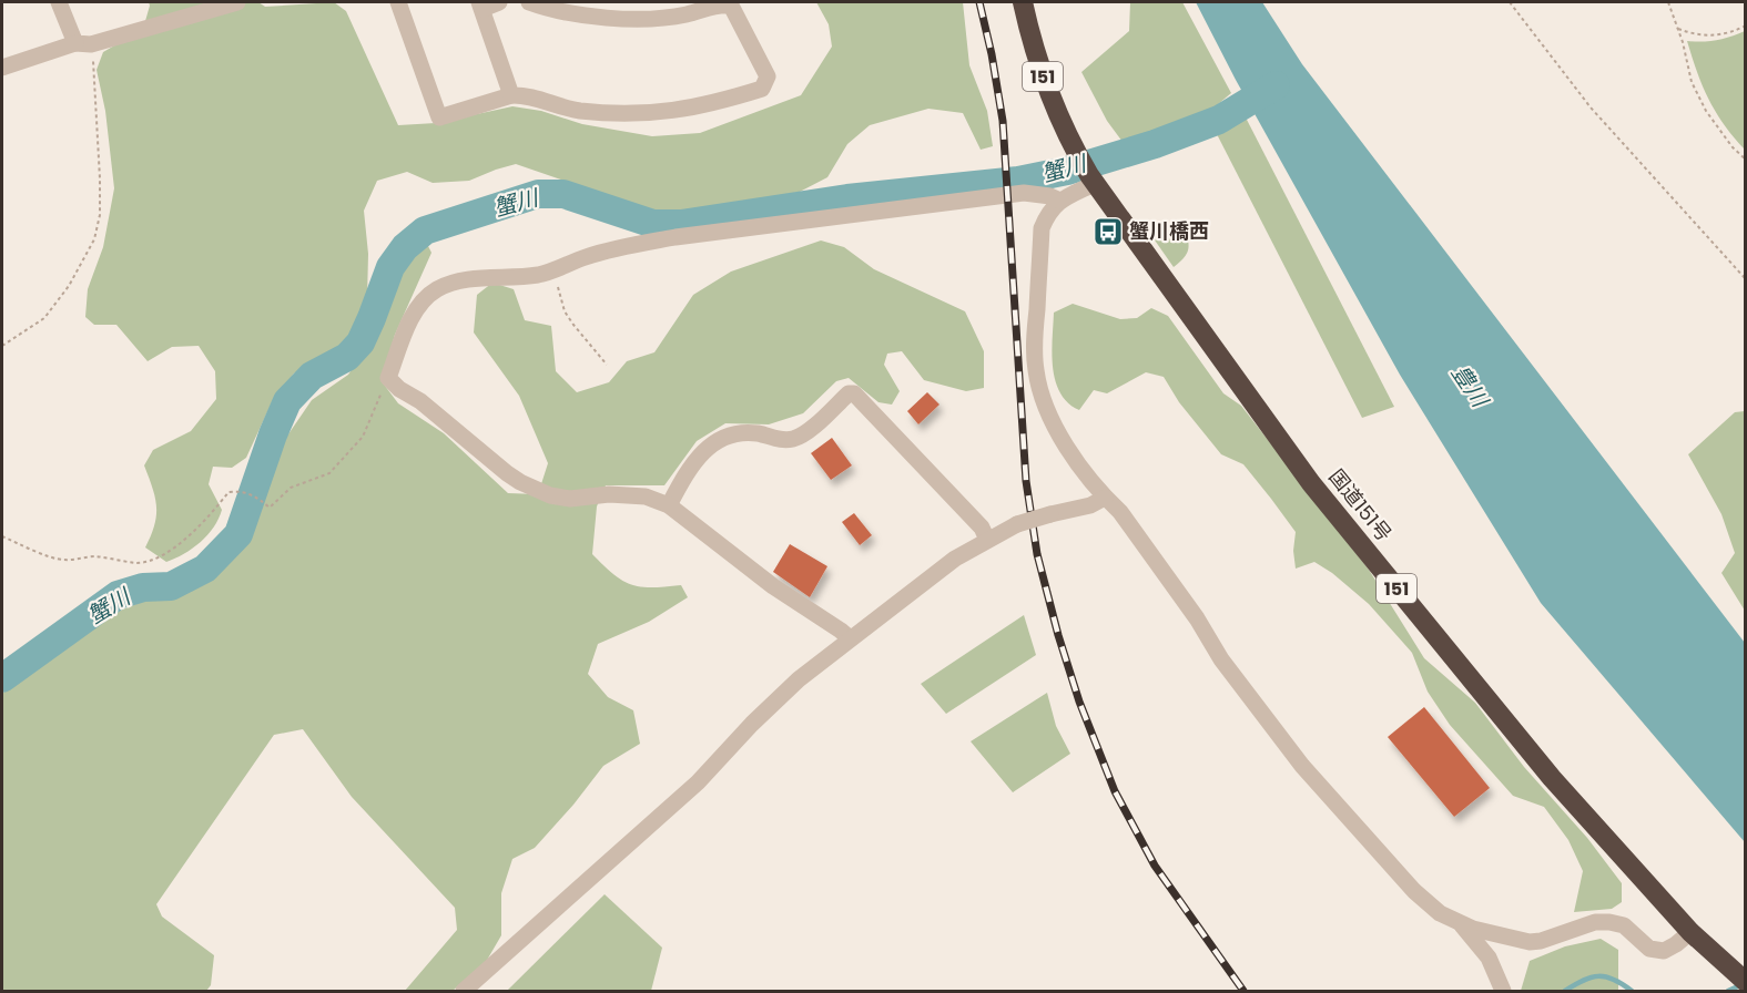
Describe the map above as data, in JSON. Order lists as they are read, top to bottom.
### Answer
{
  "streets": {
    "highway": ["151", "国道151号"]
  },
  "water": ["蟹川", "豊川"],
  "places": {
    "bus stop": ["蟹川橋西"]
  }
}
